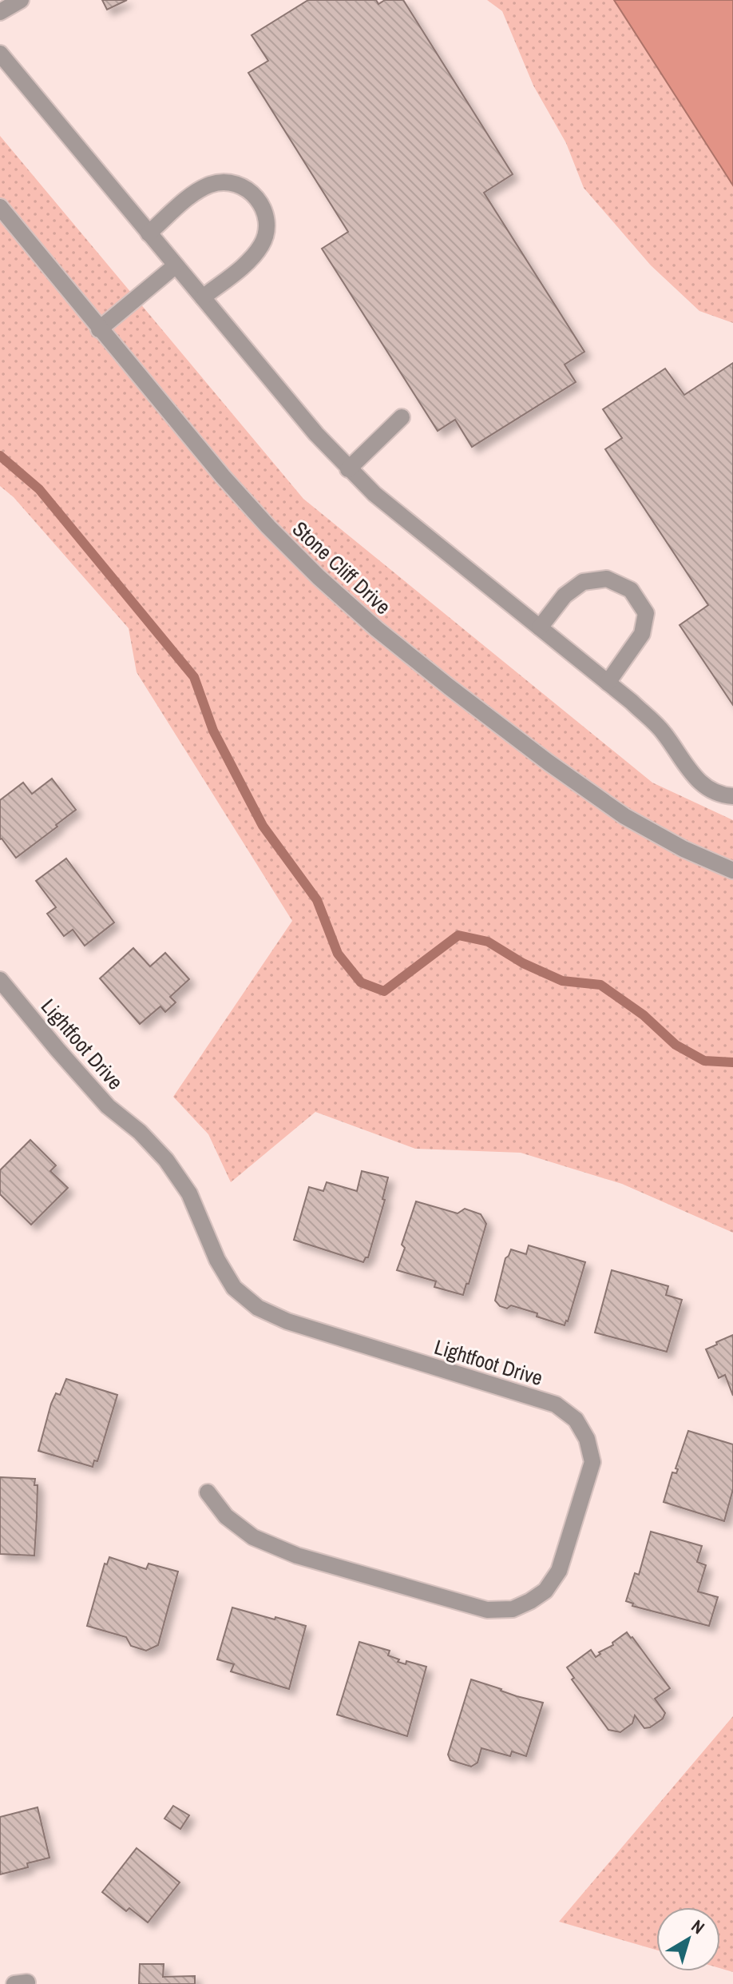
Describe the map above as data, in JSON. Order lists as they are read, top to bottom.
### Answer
{
  "streets": {
    "street": ["Stone Cliff Drive", "Lightfoot Drive"]
  },
  "north": "top right"
}
